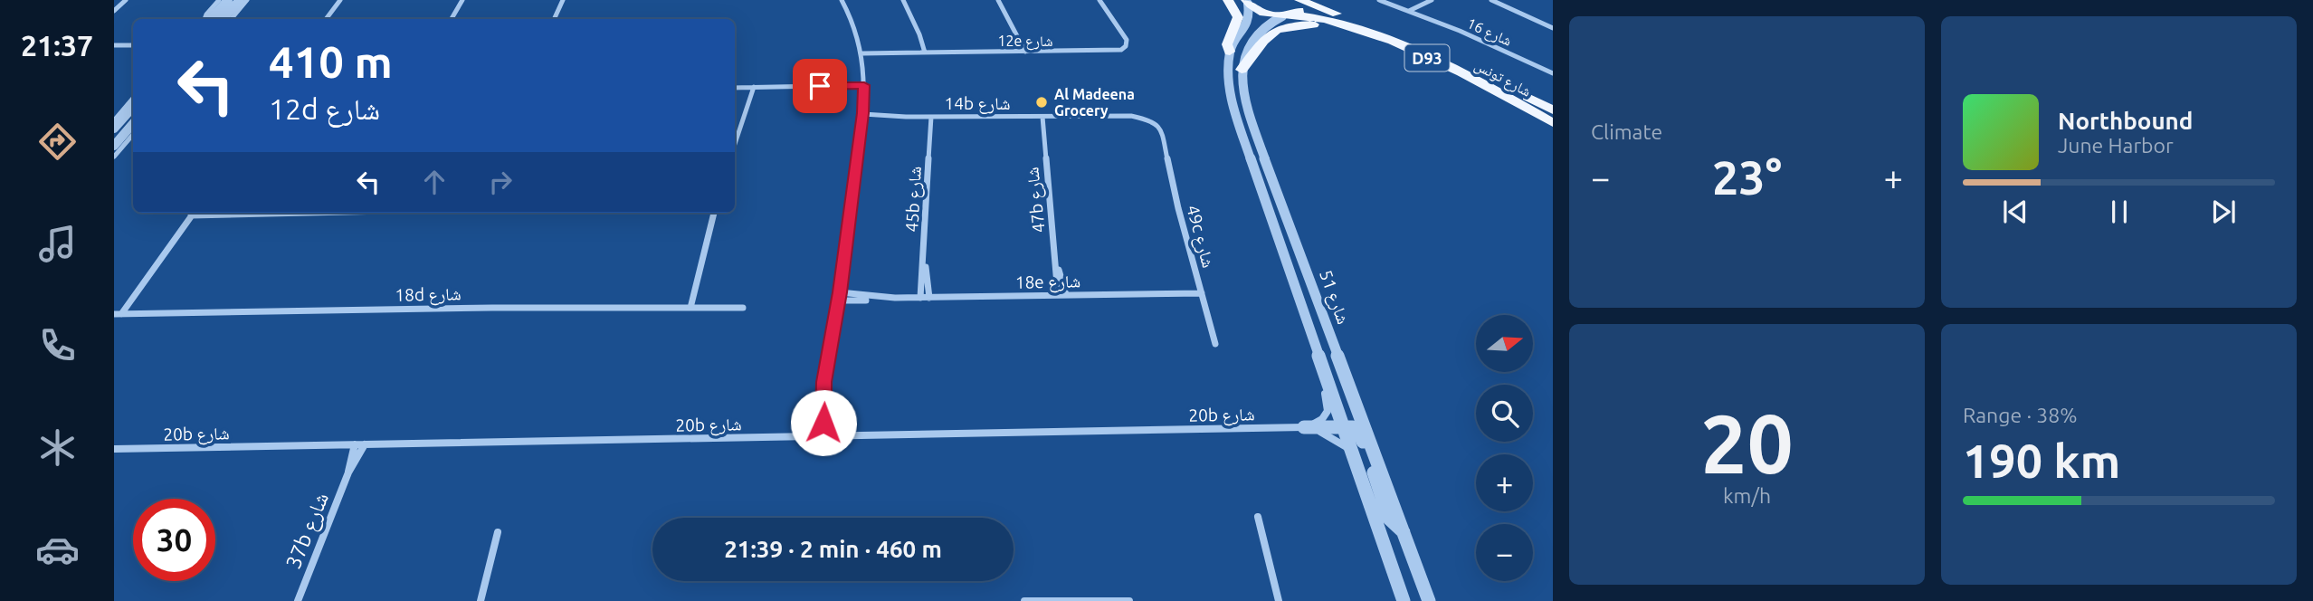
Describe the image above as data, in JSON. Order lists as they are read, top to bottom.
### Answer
{
  "streets": {
    "main road": ["D93", "شارع تونس"],
    "street": [
      "شارع 16",
      "12e شارع",
      "14b شارع",
      "45b شارع",
      "47b شارع",
      "49c شارع",
      "18e شارع",
      "18d شارع",
      "شارع 51",
      "20b شارع",
      "37b شارع"
    ]
  },
  "crossings": [
    ["شارع تونس", "شارع 51"],
    ["14b شارع", "45b شارع"],
    ["14b شارع", "47b شارع"],
    ["14b شارع", "49c شارع"],
    ["45b شارع", "18e شارع"],
    ["47b شارع", "18e شارع"],
    ["49c شارع", "18e شارع"],
    ["شارع 51", "20b شارع"],
    ["20b شارع", "37b شارع"]
  ],
  "places": ["Al Madeena Grocery"],
  "north": "right",
  "page": {
    "tabs": "21:37",
    "tile": [
      "Climate",
      ["20", "km/h"],
      ["Range · 38%", "190 km"]
    ],
    "turn": ["410 m", "12d شارع"],
    "song": ["Northbound", "June Harbor"],
    "heat": ["−", "23°", "+"],
    "map_buttons": ["+", "−"],
    "limit": "30",
    "trip": "21:39 · 2 min · 460 m"
  }
}
